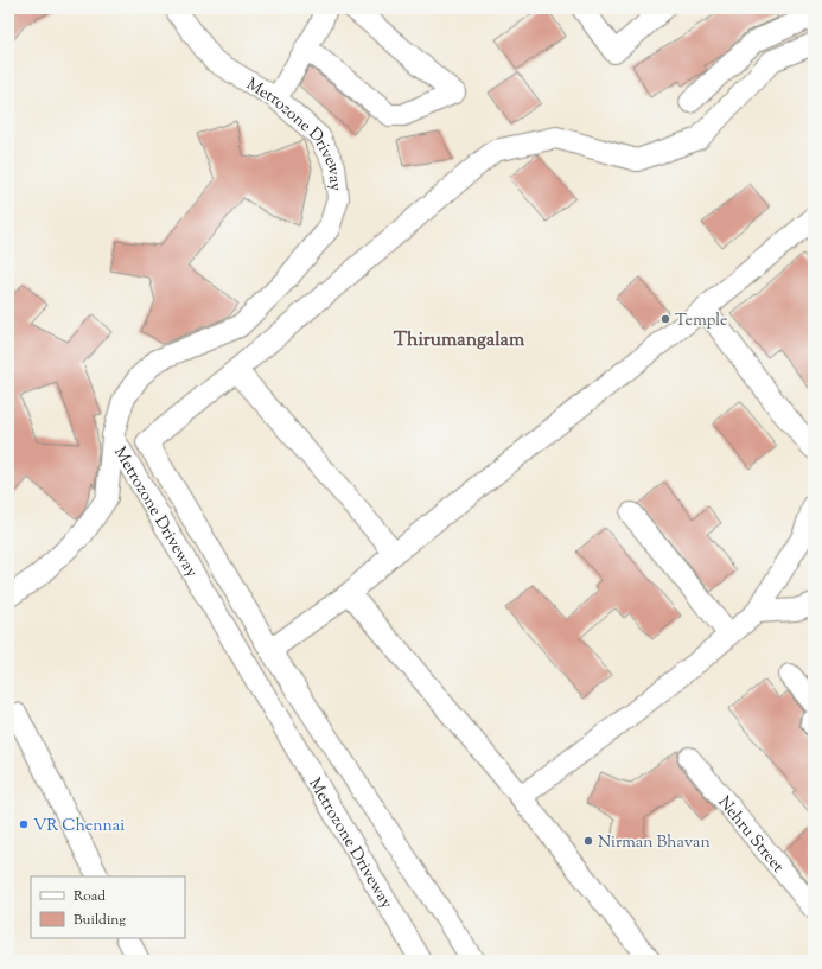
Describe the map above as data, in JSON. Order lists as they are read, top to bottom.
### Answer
{
  "streets": {
    "street": ["Metrozone Driveway", "Nehru Street"]
  },
  "districts": ["Thirumangalam"],
  "places": ["Temple", "VR Chennai", "Nirman Bhavan"],
  "legend": ["Road", "Building"]
}
